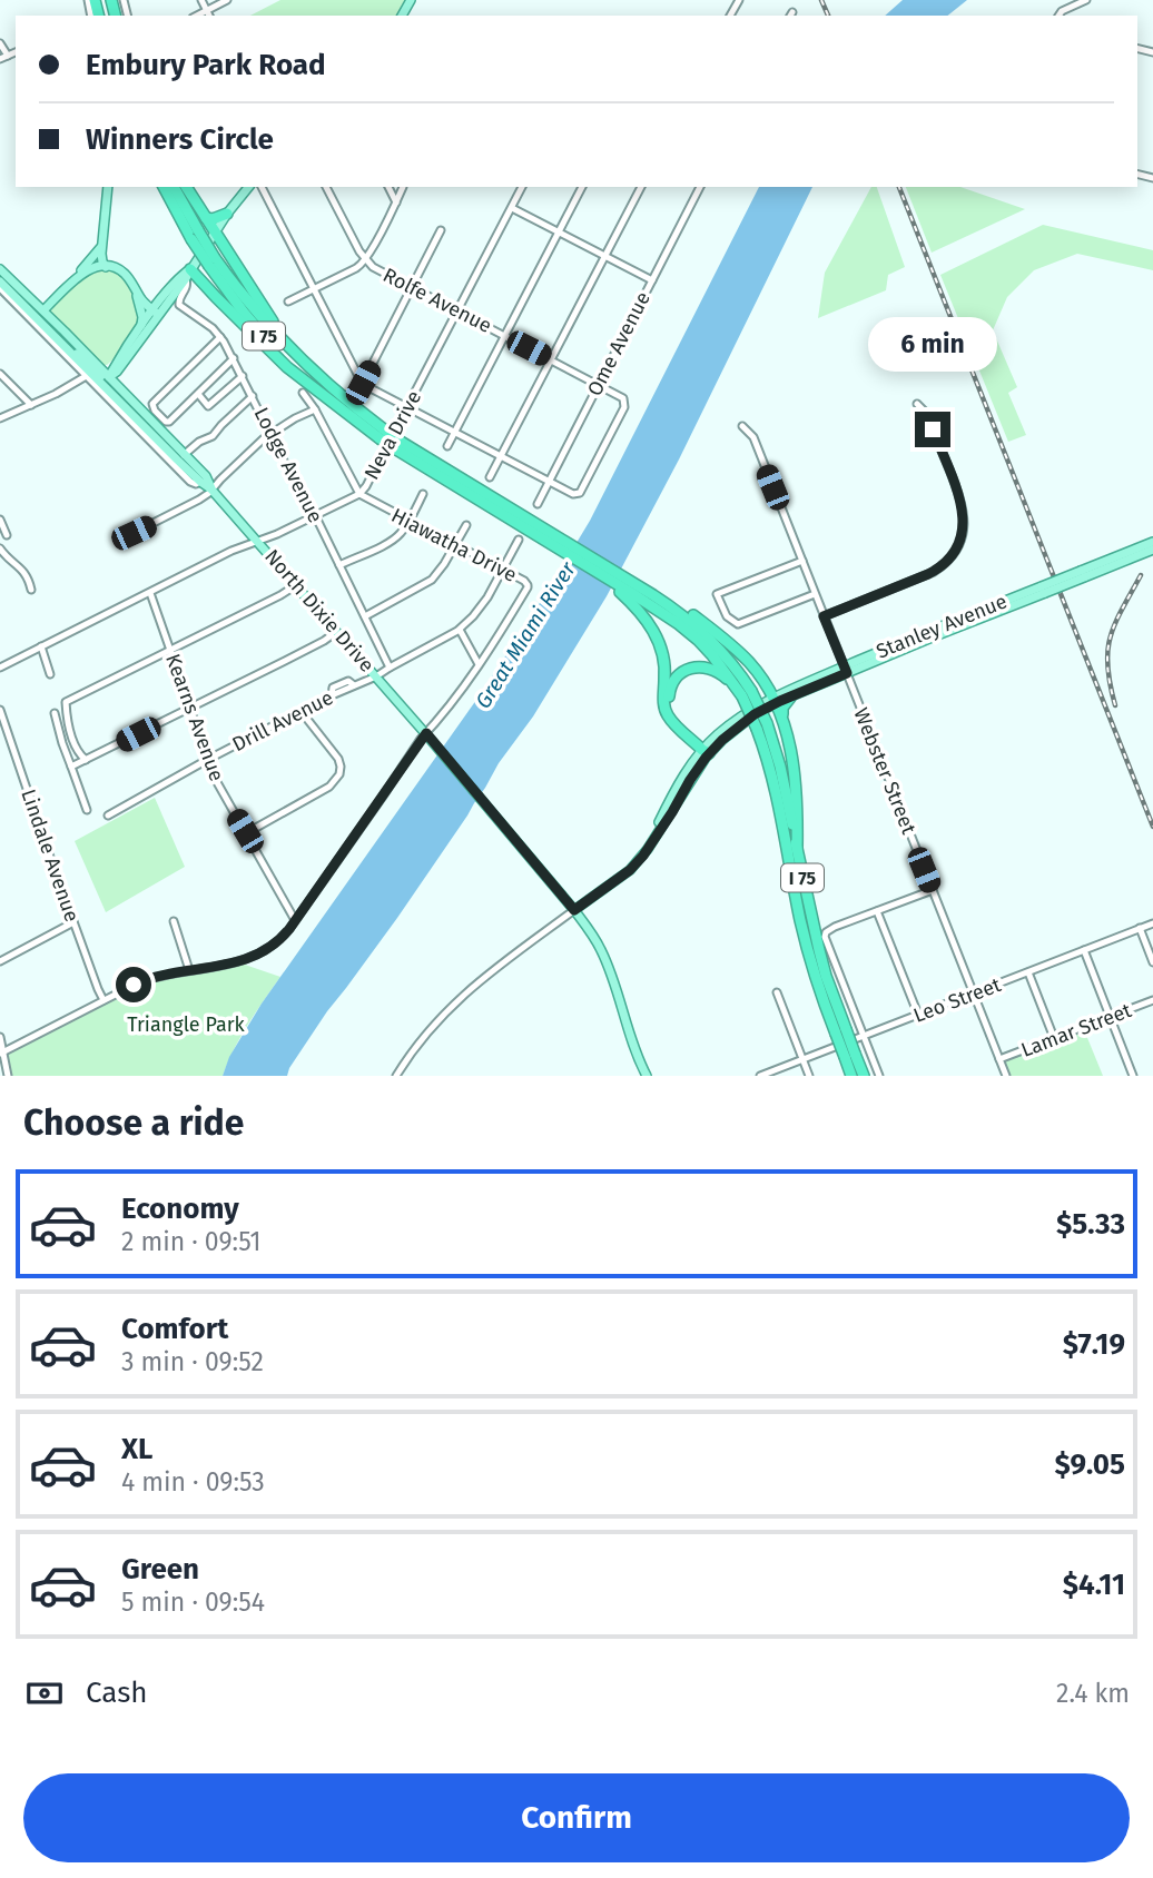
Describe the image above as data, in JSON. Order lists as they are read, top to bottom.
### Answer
{
  "streets": {
    "highway": ["I 75"],
    "main road": ["North Dixie Drive", "Stanley Avenue"],
    "street": [
      "Rolfe Avenue",
      "Ome Avenue",
      "Neva Drive",
      "Lodge Avenue",
      "Hiawatha Drive",
      "Kearns Avenue",
      "Drill Avenue",
      "Webster Street",
      "Lindale Avenue",
      "Leo Street",
      "Lamar Street"
    ]
  },
  "crossings": [
    ["Rolfe Avenue", "Ome Avenue"],
    ["Rolfe Avenue", "Neva Drive"],
    ["Neva Drive", "Lodge Avenue"],
    ["Neva Drive", "Hiawatha Drive"],
    ["Neva Drive", "North Dixie Drive"],
    ["Neva Drive", "Kearns Avenue"],
    ["North Dixie Drive", "Stanley Avenue"],
    ["North Dixie Drive", "Drill Avenue"],
    ["Stanley Avenue", "Webster Street"],
    ["Kearns Avenue", "Drill Avenue"],
    ["Webster Street", "Leo Street"],
    ["Webster Street", "Lamar Street"]
  ],
  "water": ["Great Miami River"],
  "parks": ["Triangle Park"],
  "page": {
    "banner": ["Embury Park Road", "Winners Circle"],
    "bubble": "6 min",
    "heading": "Choose a ride",
    "list": [
      {
        "name": "Economy",
        "note": "2 min · 09:51",
        "value": "$5.33"
      },
      {
        "name": "Comfort",
        "note": "3 min · 09:52",
        "value": "$7.19"
      },
      {
        "name": "XL",
        "note": "4 min · 09:53",
        "value": "$9.05"
      },
      {
        "name": "Green",
        "note": "5 min · 09:54",
        "value": "$4.11"
      }
    ],
    "pay": ["Cash", "2.4 km"],
    "buttons": "Confirm"
  }
}
